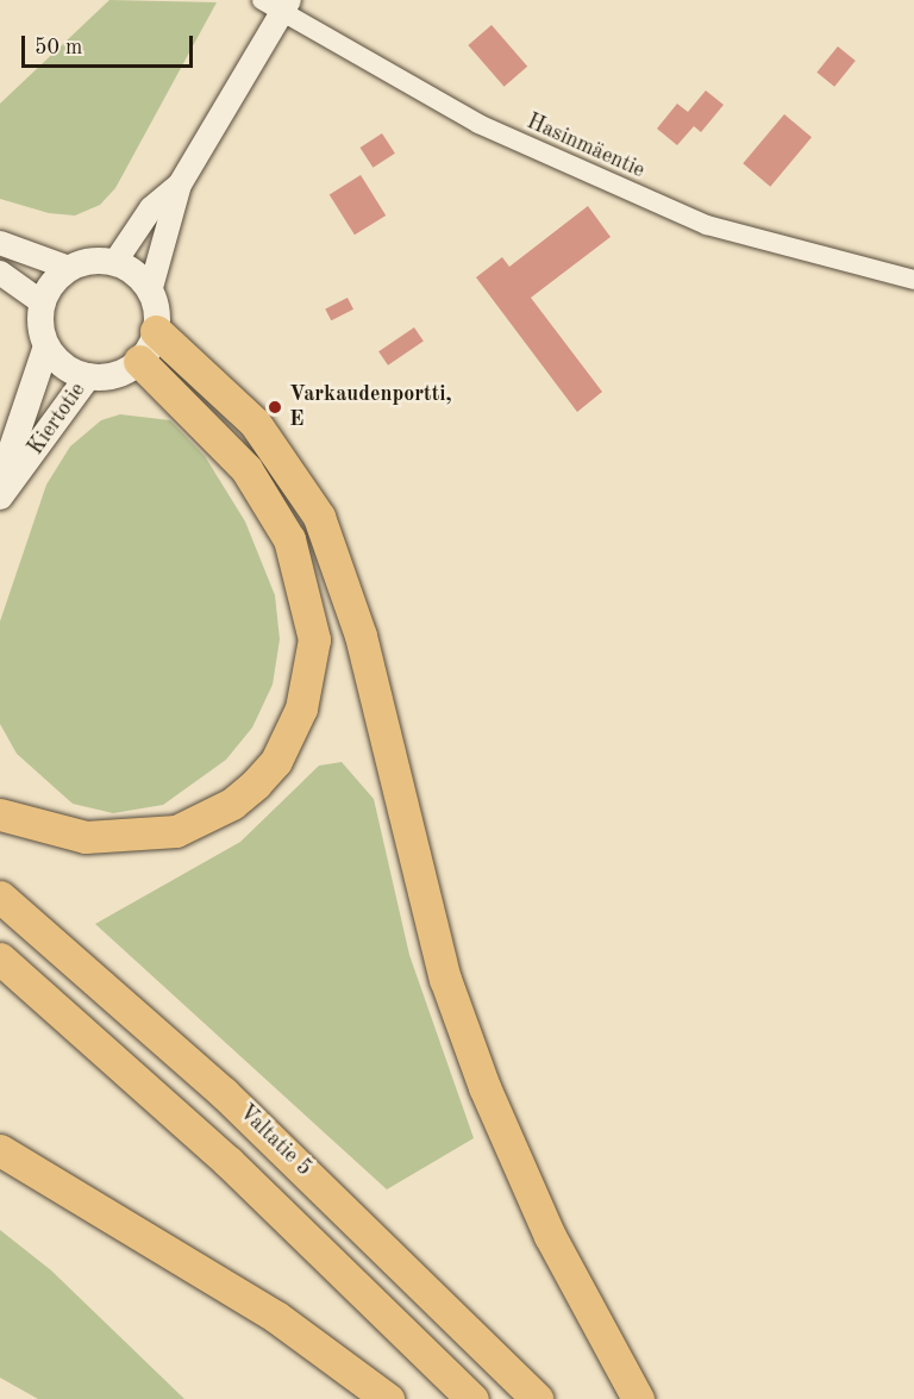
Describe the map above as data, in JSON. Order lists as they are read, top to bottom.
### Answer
{
  "streets": {
    "highway": ["Valtatie 5"],
    "main road": ["Kiertotie"],
    "street": ["Hasinmäentie"]
  },
  "places": ["Varkaudenportti, E"],
  "scale_bar": "50 m"
}
